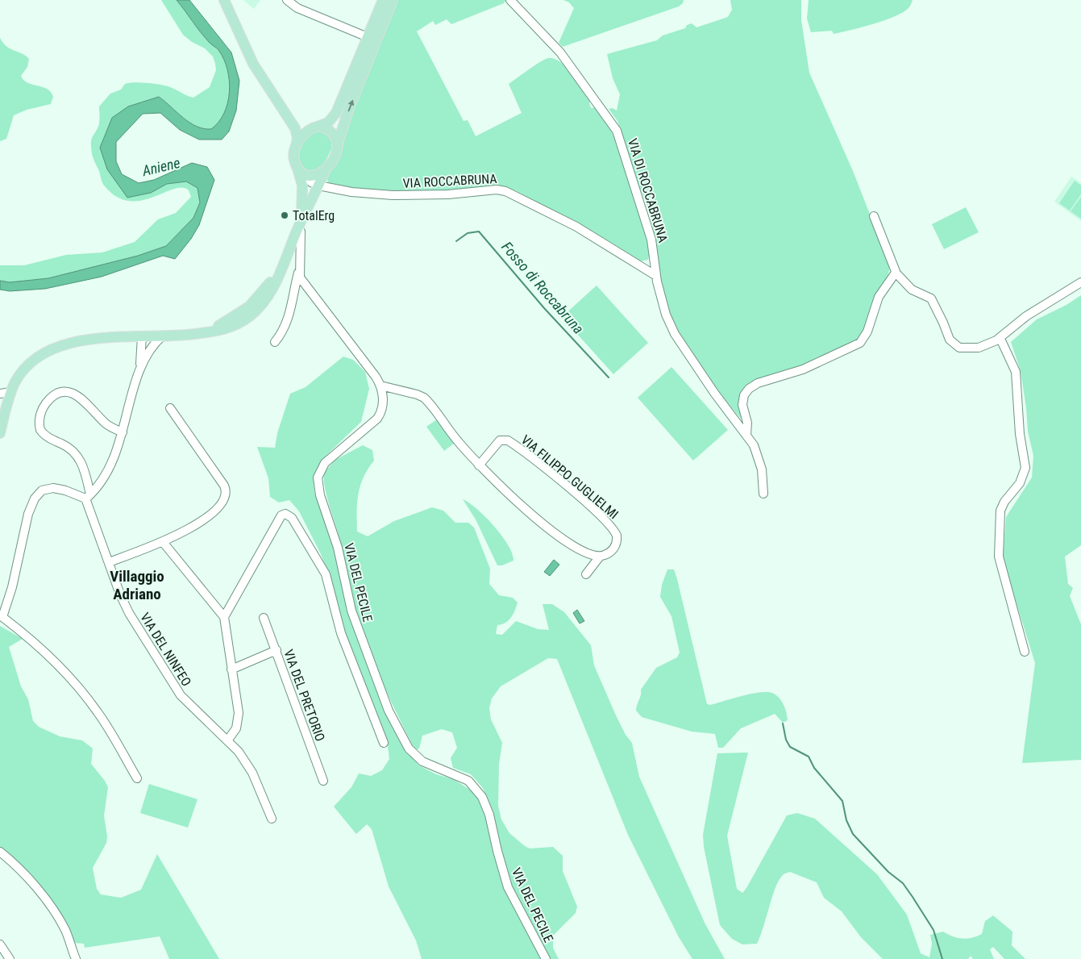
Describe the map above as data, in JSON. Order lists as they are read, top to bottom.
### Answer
{
  "streets": {
    "street": [
      "VIA ROCCABRUNA",
      "VIA DI ROCCABRUNA",
      "VIA FILIPPO GUGLIELMI",
      "VIA DEL PECILE",
      "VIA DEL NINFEO",
      "VIA DEL PRETORIO"
    ]
  },
  "crossings": [
    ["VIA ROCCABRUNA", "VIA DI ROCCABRUNA"]
  ],
  "districts": ["Villaggio Adriano"],
  "water": ["Aniene", "Fosso di Roccabruna"],
  "places": ["TotalErg"]
}
